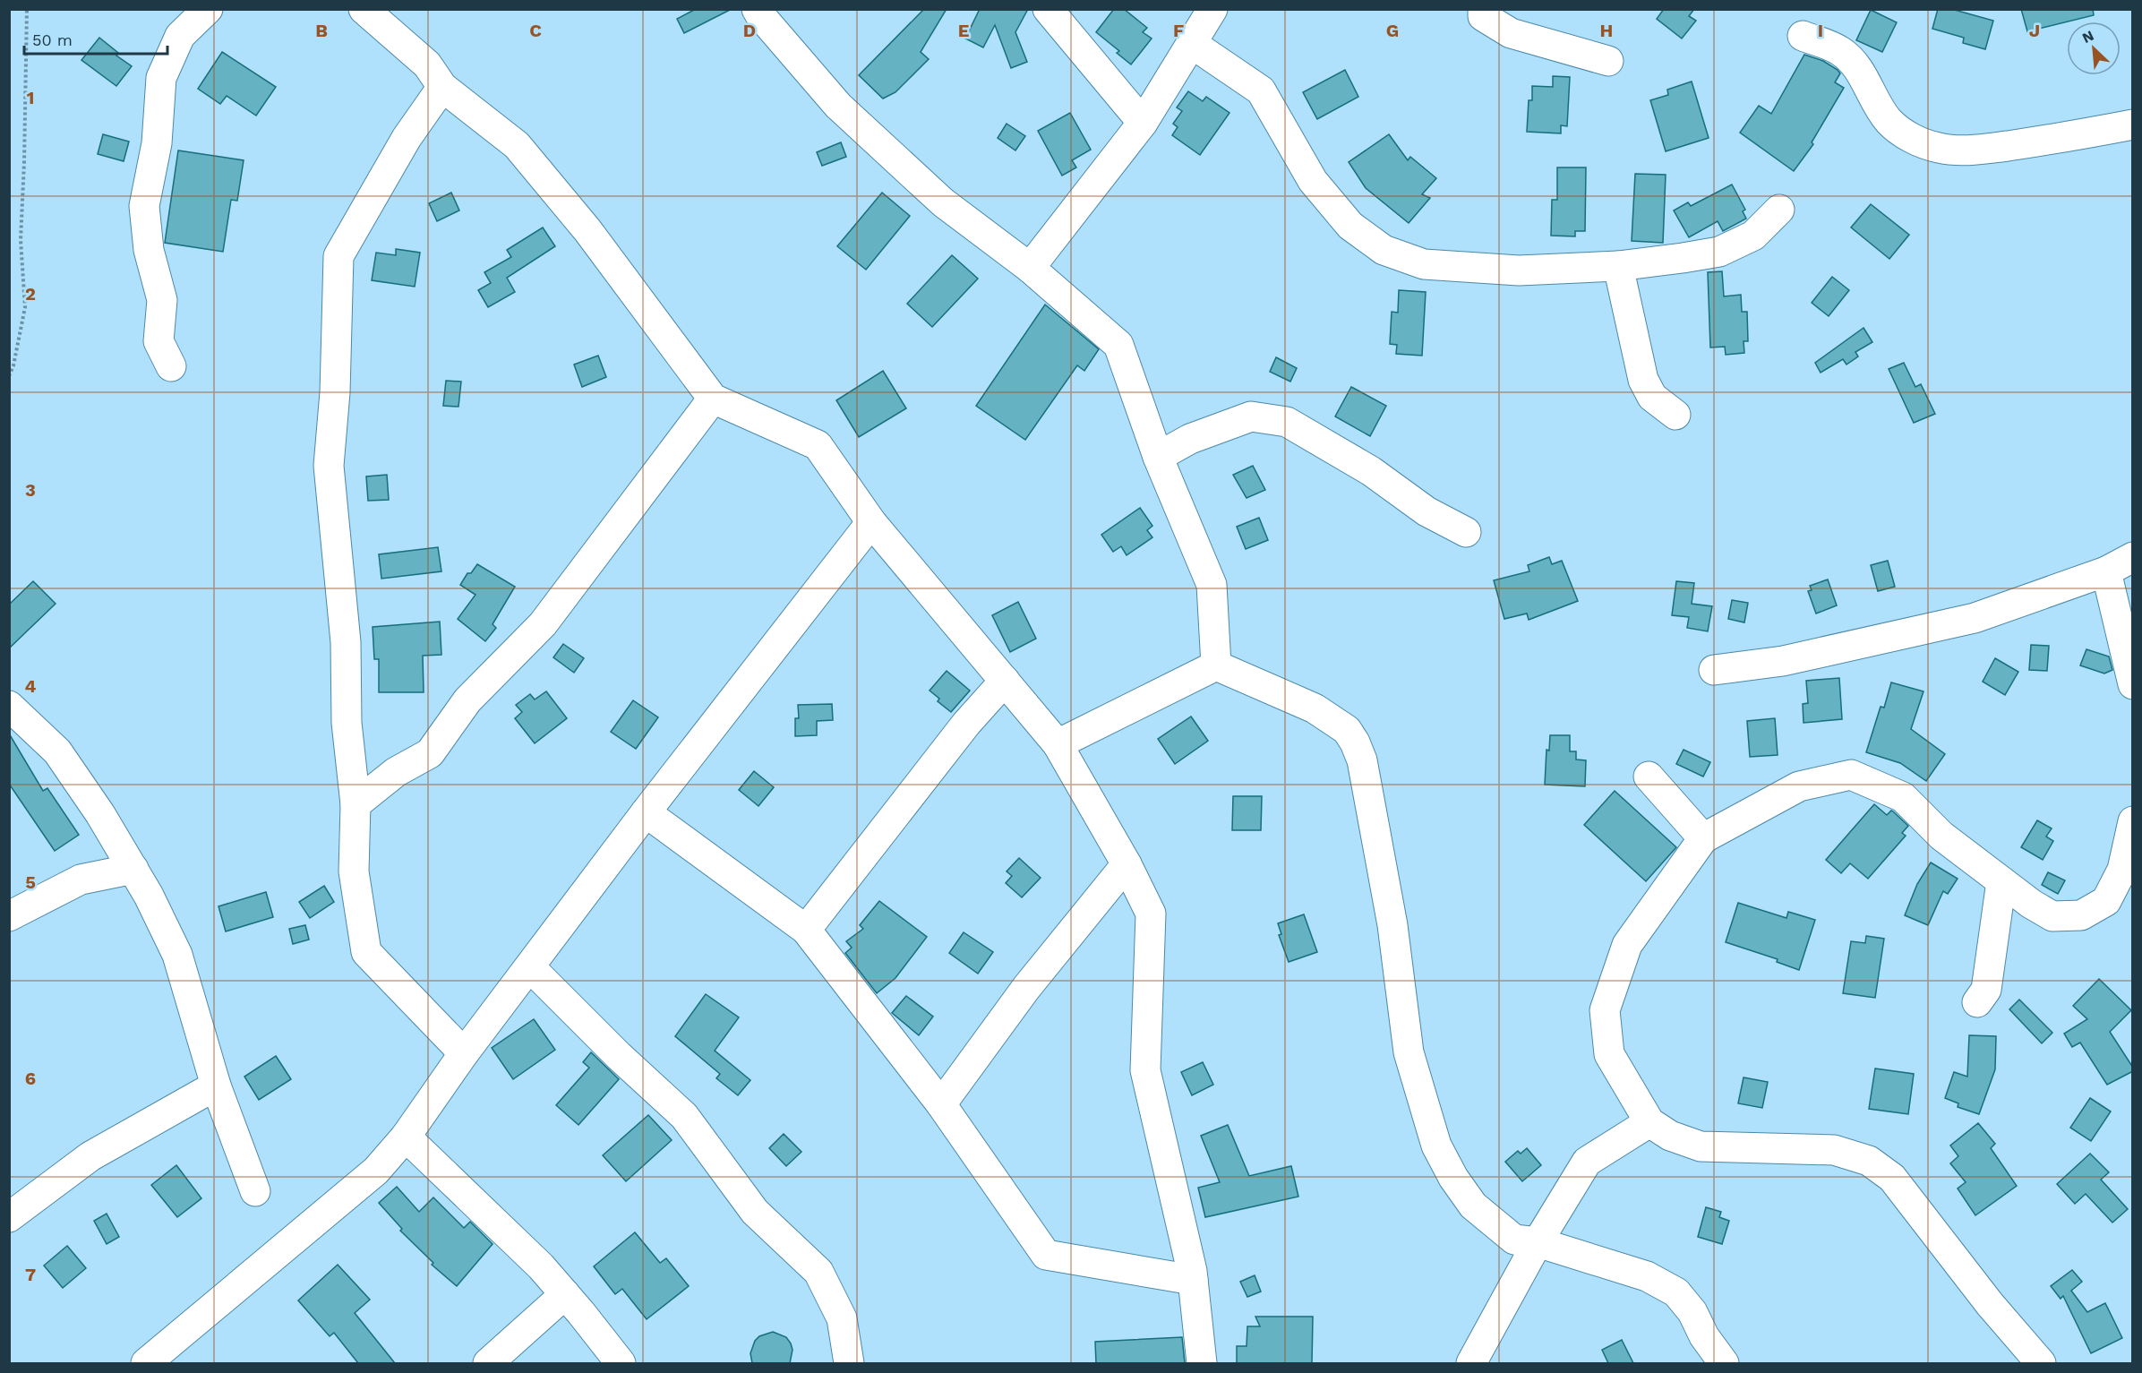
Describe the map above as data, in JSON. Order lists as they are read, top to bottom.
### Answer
{
  "scale_bar": "50 m",
  "north": "top left",
  "grid": {
    "columns": [
      "B",
      "C",
      "D",
      "E",
      "F",
      "G",
      "H",
      "I",
      "J"
    ],
    "rows": [
      "1",
      "2",
      "3",
      "4",
      "5",
      "6",
      "7"
    ]
  }
}
